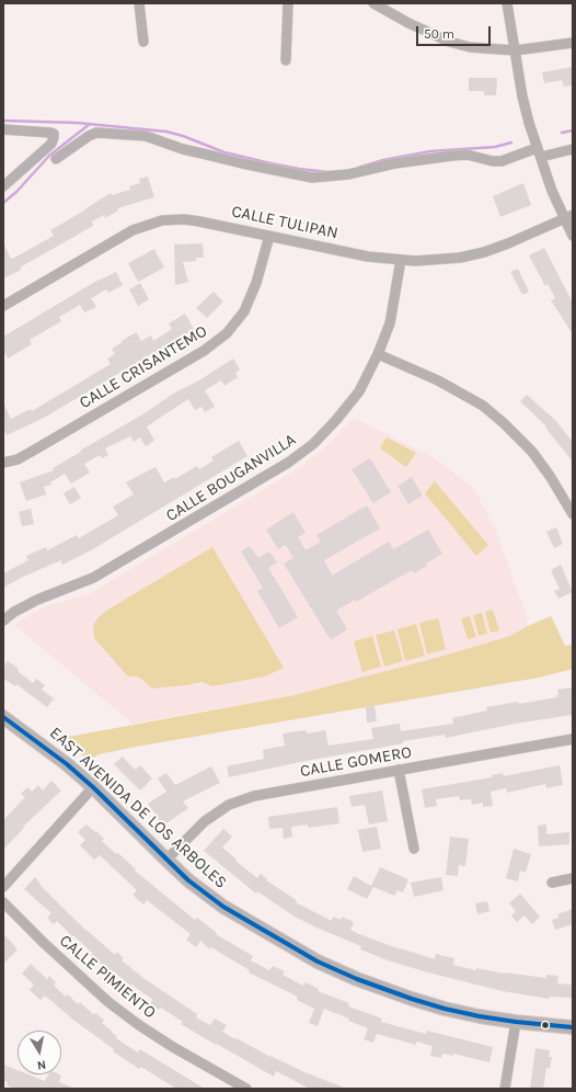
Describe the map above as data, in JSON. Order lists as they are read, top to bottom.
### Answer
{
  "streets": {
    "main road": ["EAST AVENIDA DE LOS ARBOLES"],
    "street": [
      "CALLE TULIPAN",
      "CALLE CRISANTEMO",
      "CALLE BOUGANVILLA",
      "CALLE GOMERO",
      "CALLE PIMIENTO"
    ]
  },
  "crossings": [
    ["CALLE TULIPAN", "CALLE CRISANTEMO"],
    ["CALLE TULIPAN", "CALLE BOUGANVILLA"],
    ["CALLE GOMERO", "EAST AVENIDA DE LOS ARBOLES"]
  ],
  "scale_bar": "50 m",
  "north": "bottom"
}
